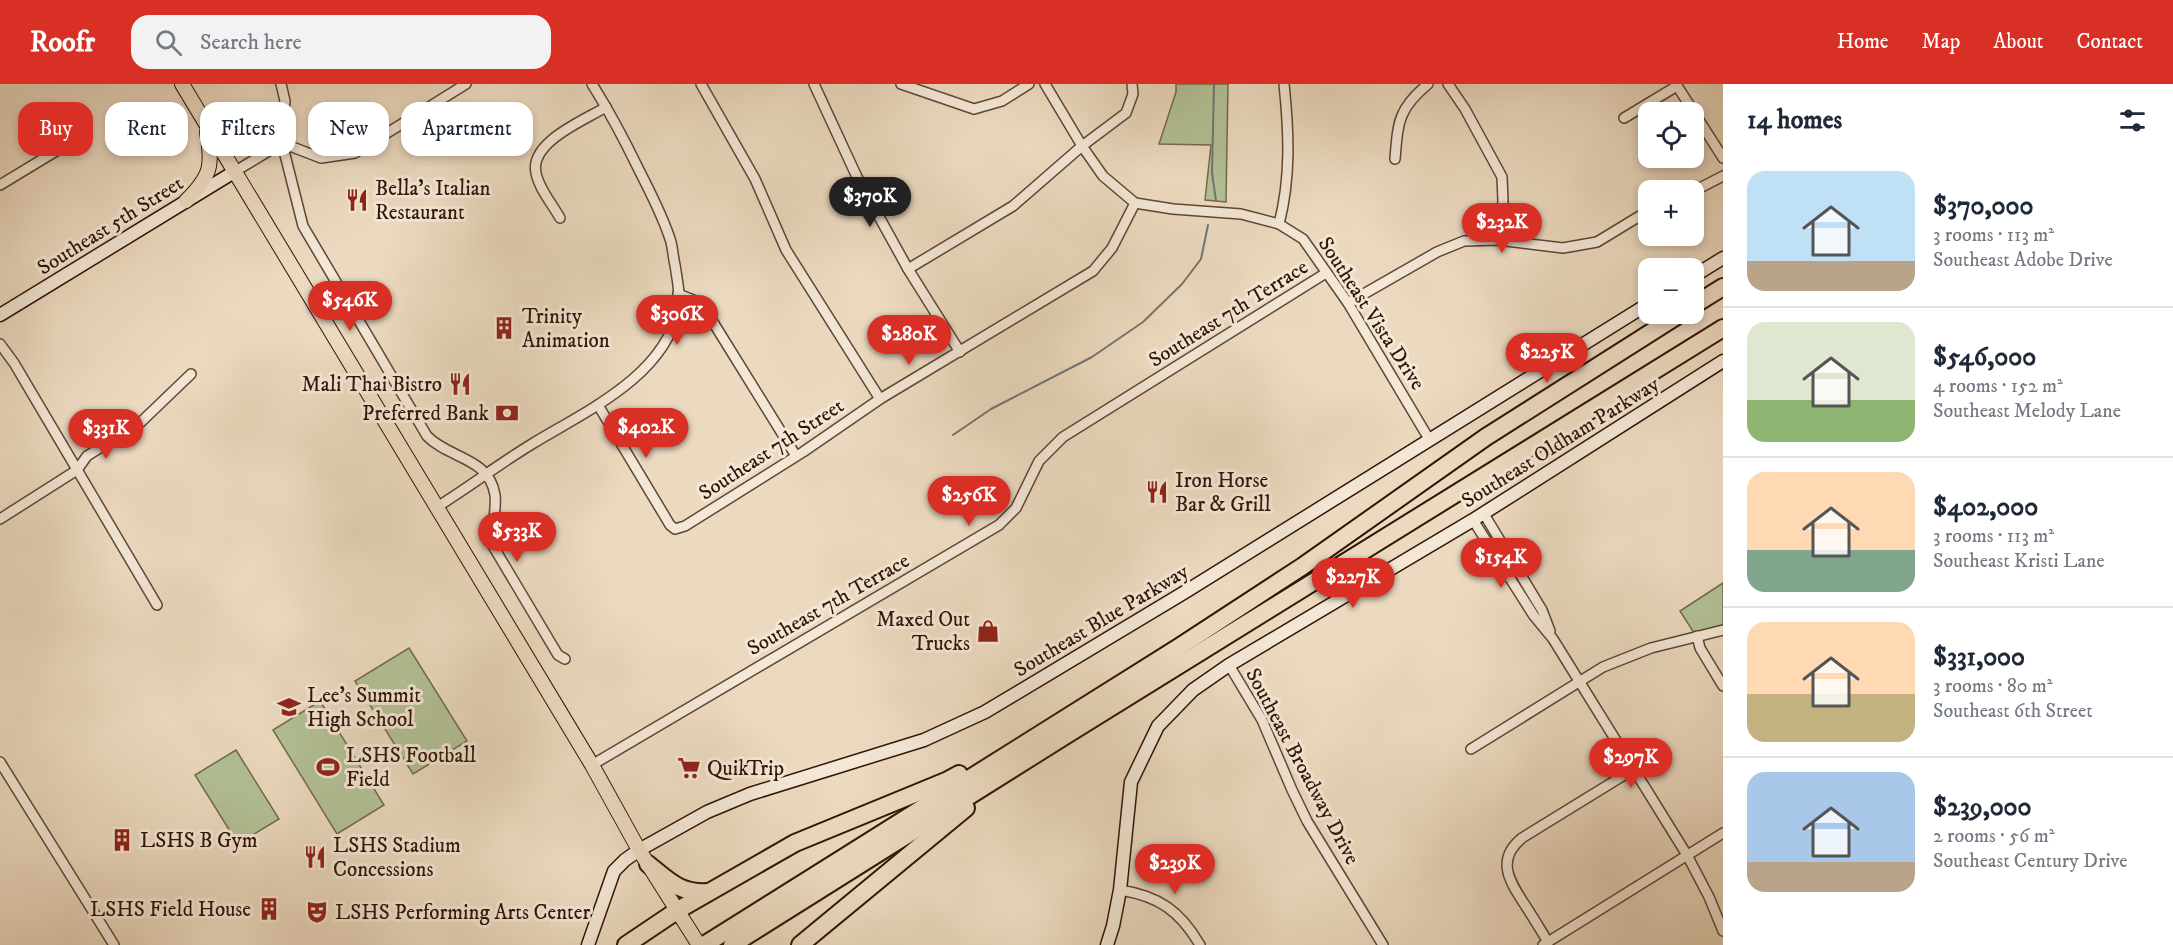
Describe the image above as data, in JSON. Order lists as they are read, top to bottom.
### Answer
{
  "streets": {
    "street": [
      "Southeast 5th Street",
      "Southeast 7th Terrace",
      "Southeast Vista Drive",
      "Southeast Oldham Parkway",
      "Southeast 7th Street",
      "Southeast Blue Parkway",
      "Southeast Broadway Drive"
    ]
  },
  "crossings": [
    ["Southeast 7th Terrace", "Southeast Vista Drive"],
    ["Southeast Vista Drive", "Southeast 7th Street"],
    ["Southeast Vista Drive", "Southeast Blue Parkway"],
    ["Southeast Oldham Parkway", "Southeast Broadway Drive"]
  ],
  "places": {
    "restaurant": [
      "Bella's Italian Restaurant",
      "Mali Thai Bistro",
      "Iron Horse Bar & Grill",
      "LSHS Stadium Concessions"
    ],
    "building": ["Trinity Animation", "LSHS B Gym", "LSHS Field House"],
    "bank": ["Preferred Bank"],
    "shop": ["Maxed Out Trucks"],
    "school or university": ["Lee's Summit High School"],
    "sports": ["LSHS Football Field"],
    "supermarket": ["QuikTrip"],
    "theatre": ["LSHS Performing Arts Center"]
  },
  "page": {
    "header": "Roofr",
    "search": "Search here",
    "nav": [
      "Home",
      "Map",
      "About",
      "Contact"
    ],
    "heading": "14 homes",
    "map_buttons": ["+", "−"],
    "chip": [
      "Buy",
      "Rent",
      "Filters",
      "New",
      "Apartment"
    ],
    "list": [
      {
        "name": "$370,000",
        "note": "3 rooms · 113 m² · Southeast Adobe Drive"
      },
      {
        "name": "$546,000",
        "note": "4 rooms · 152 m² · Southeast Melody Lane"
      },
      {
        "name": "$402,000",
        "note": "3 rooms · 113 m² · Southeast Kristi Lane"
      },
      {
        "name": "$331,000",
        "note": "3 rooms · 80 m² · Southeast 6th Street"
      },
      {
        "name": "$239,000",
        "note": "2 rooms · 56 m² · Southeast Century Drive"
      }
    ],
    "price": [
      "$370K",
      "$232K",
      "$546K",
      "$306K",
      "$280K",
      "$225K",
      "$402K",
      "$331K",
      "$256K",
      "$533K",
      "$154K",
      "$227K",
      "$297K",
      "$239K"
    ]
  }
}
